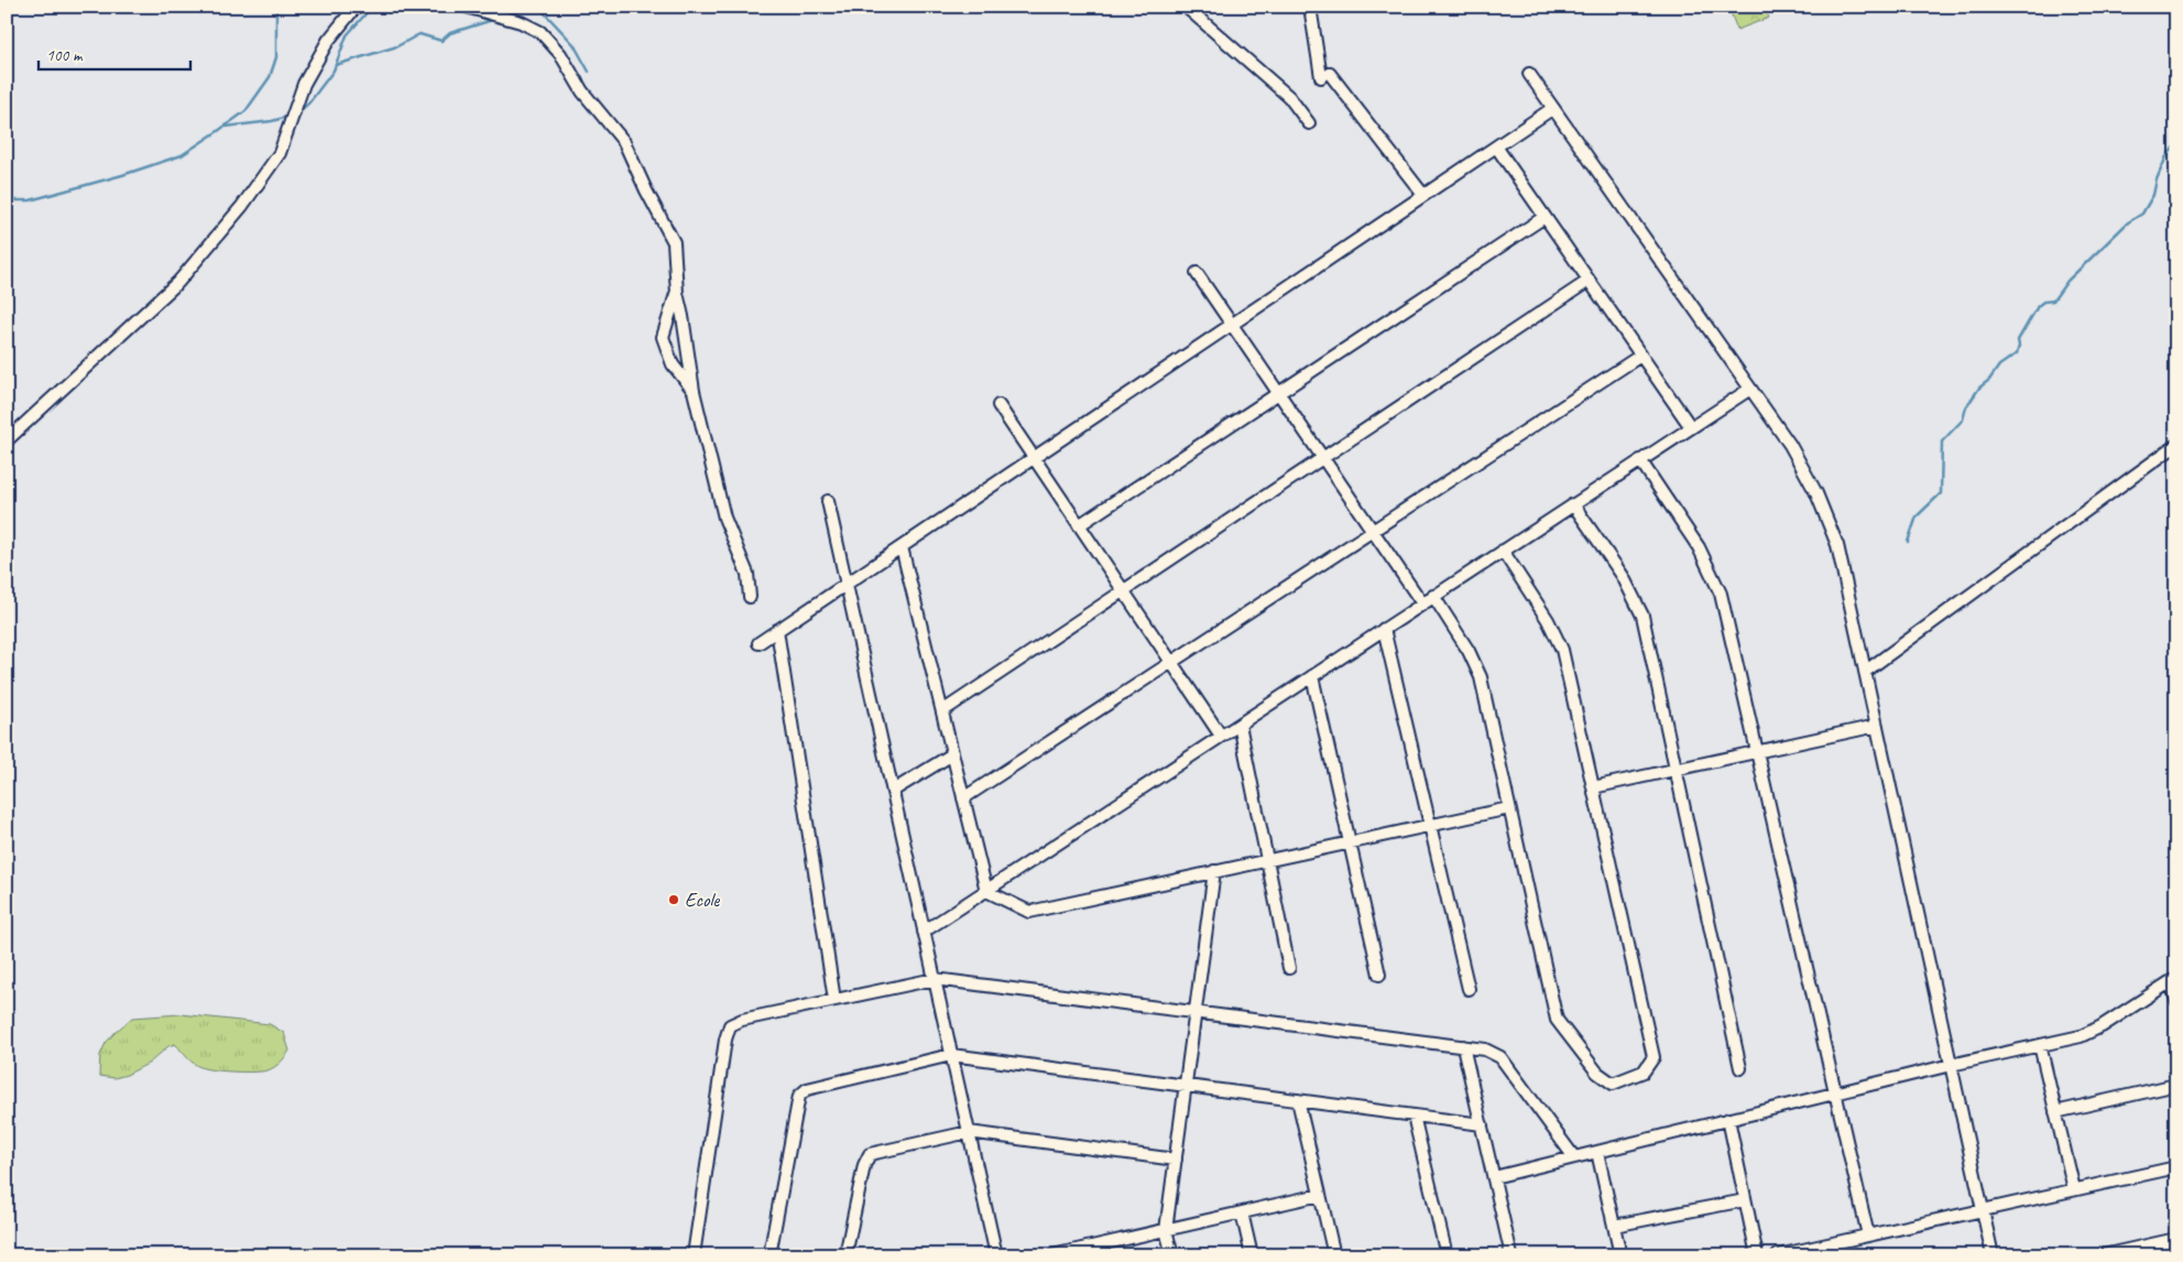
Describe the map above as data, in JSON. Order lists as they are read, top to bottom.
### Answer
{
  "places": ["Ecole"],
  "scale_bar": "100 m"
}
